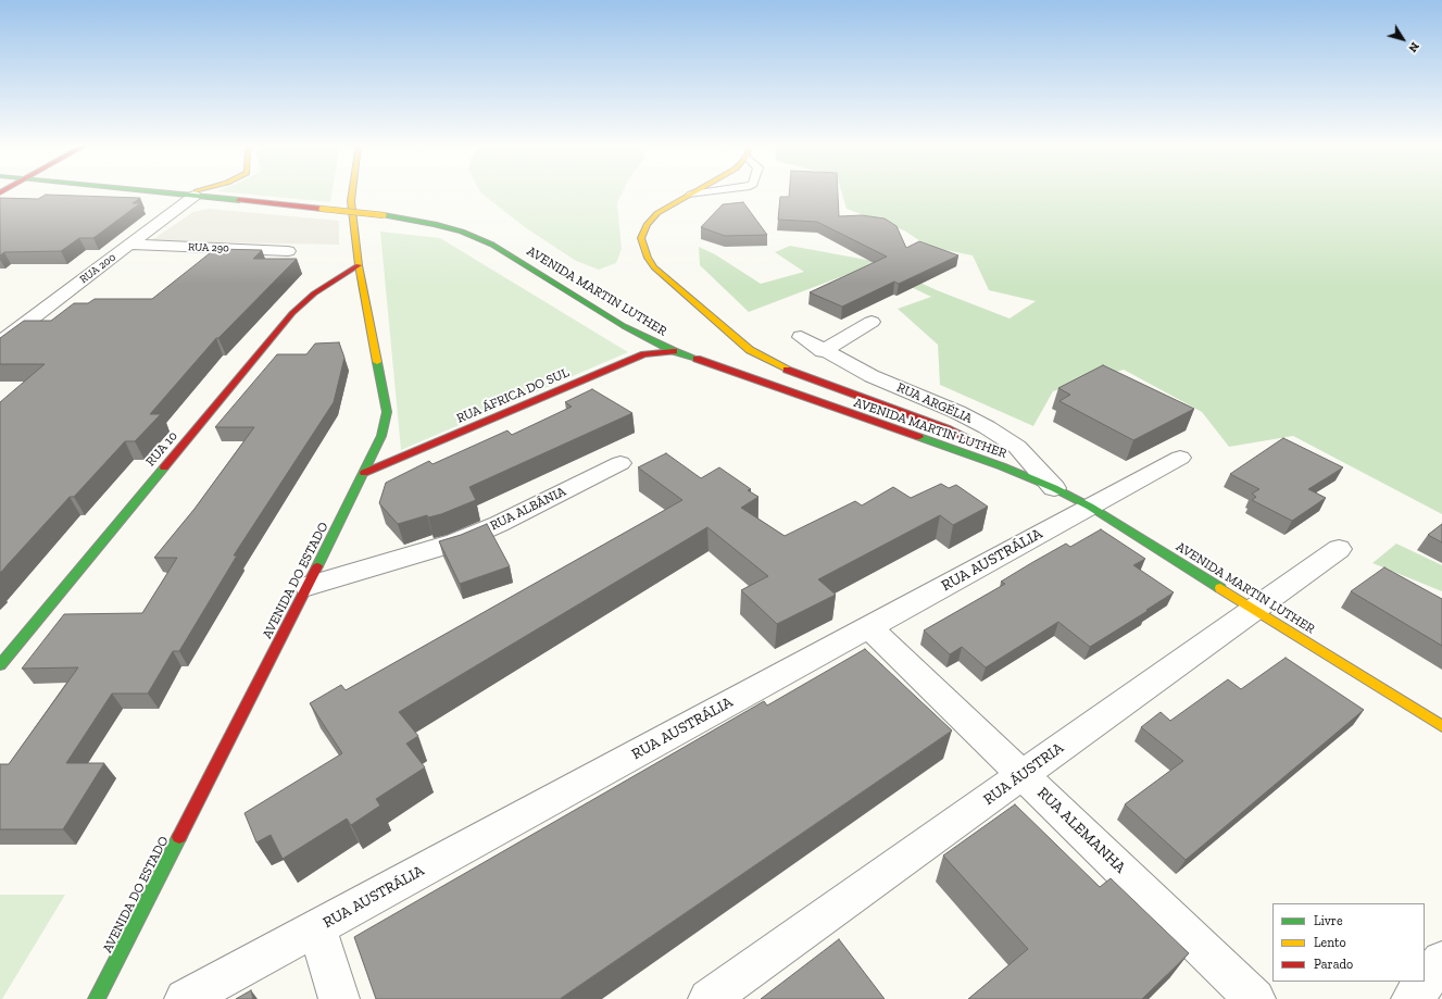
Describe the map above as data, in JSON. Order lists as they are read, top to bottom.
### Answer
{
  "streets": {
    "main road": [
      "AVENIDA MARTIN LUTHER",
      "RUA ÁFRICA DO SUL",
      "RUA 10",
      "AVENIDA DO ESTADO"
    ],
    "street": [
      "RUA 290",
      "RUA 200",
      "RUA ARGÉLIA",
      "RUA ALBÂNIA",
      "RUA AUSTRÁLIA",
      "RUA ÁUSTRIA",
      "RUA ALEMANHA"
    ]
  },
  "crossings": [
    ["RUA 290", "RUA 200"],
    ["RUA 200", "AVENIDA MARTIN LUTHER"],
    ["AVENIDA MARTIN LUTHER", "RUA ÁFRICA DO SUL"],
    ["AVENIDA MARTIN LUTHER", "RUA ARGÉLIA"],
    ["AVENIDA MARTIN LUTHER", "RUA AUSTRÁLIA"],
    ["AVENIDA MARTIN LUTHER", "RUA ÁUSTRIA"],
    ["RUA ÁFRICA DO SUL", "AVENIDA DO ESTADO"],
    ["RUA 10", "AVENIDA DO ESTADO"],
    ["RUA ALBÂNIA", "AVENIDA DO ESTADO"],
    ["RUA AUSTRÁLIA", "RUA ALEMANHA"],
    ["RUA ÁUSTRIA", "RUA ALEMANHA"]
  ],
  "legend": ["Livre", "Lento", "Parado"],
  "north": "bottom right"
}
